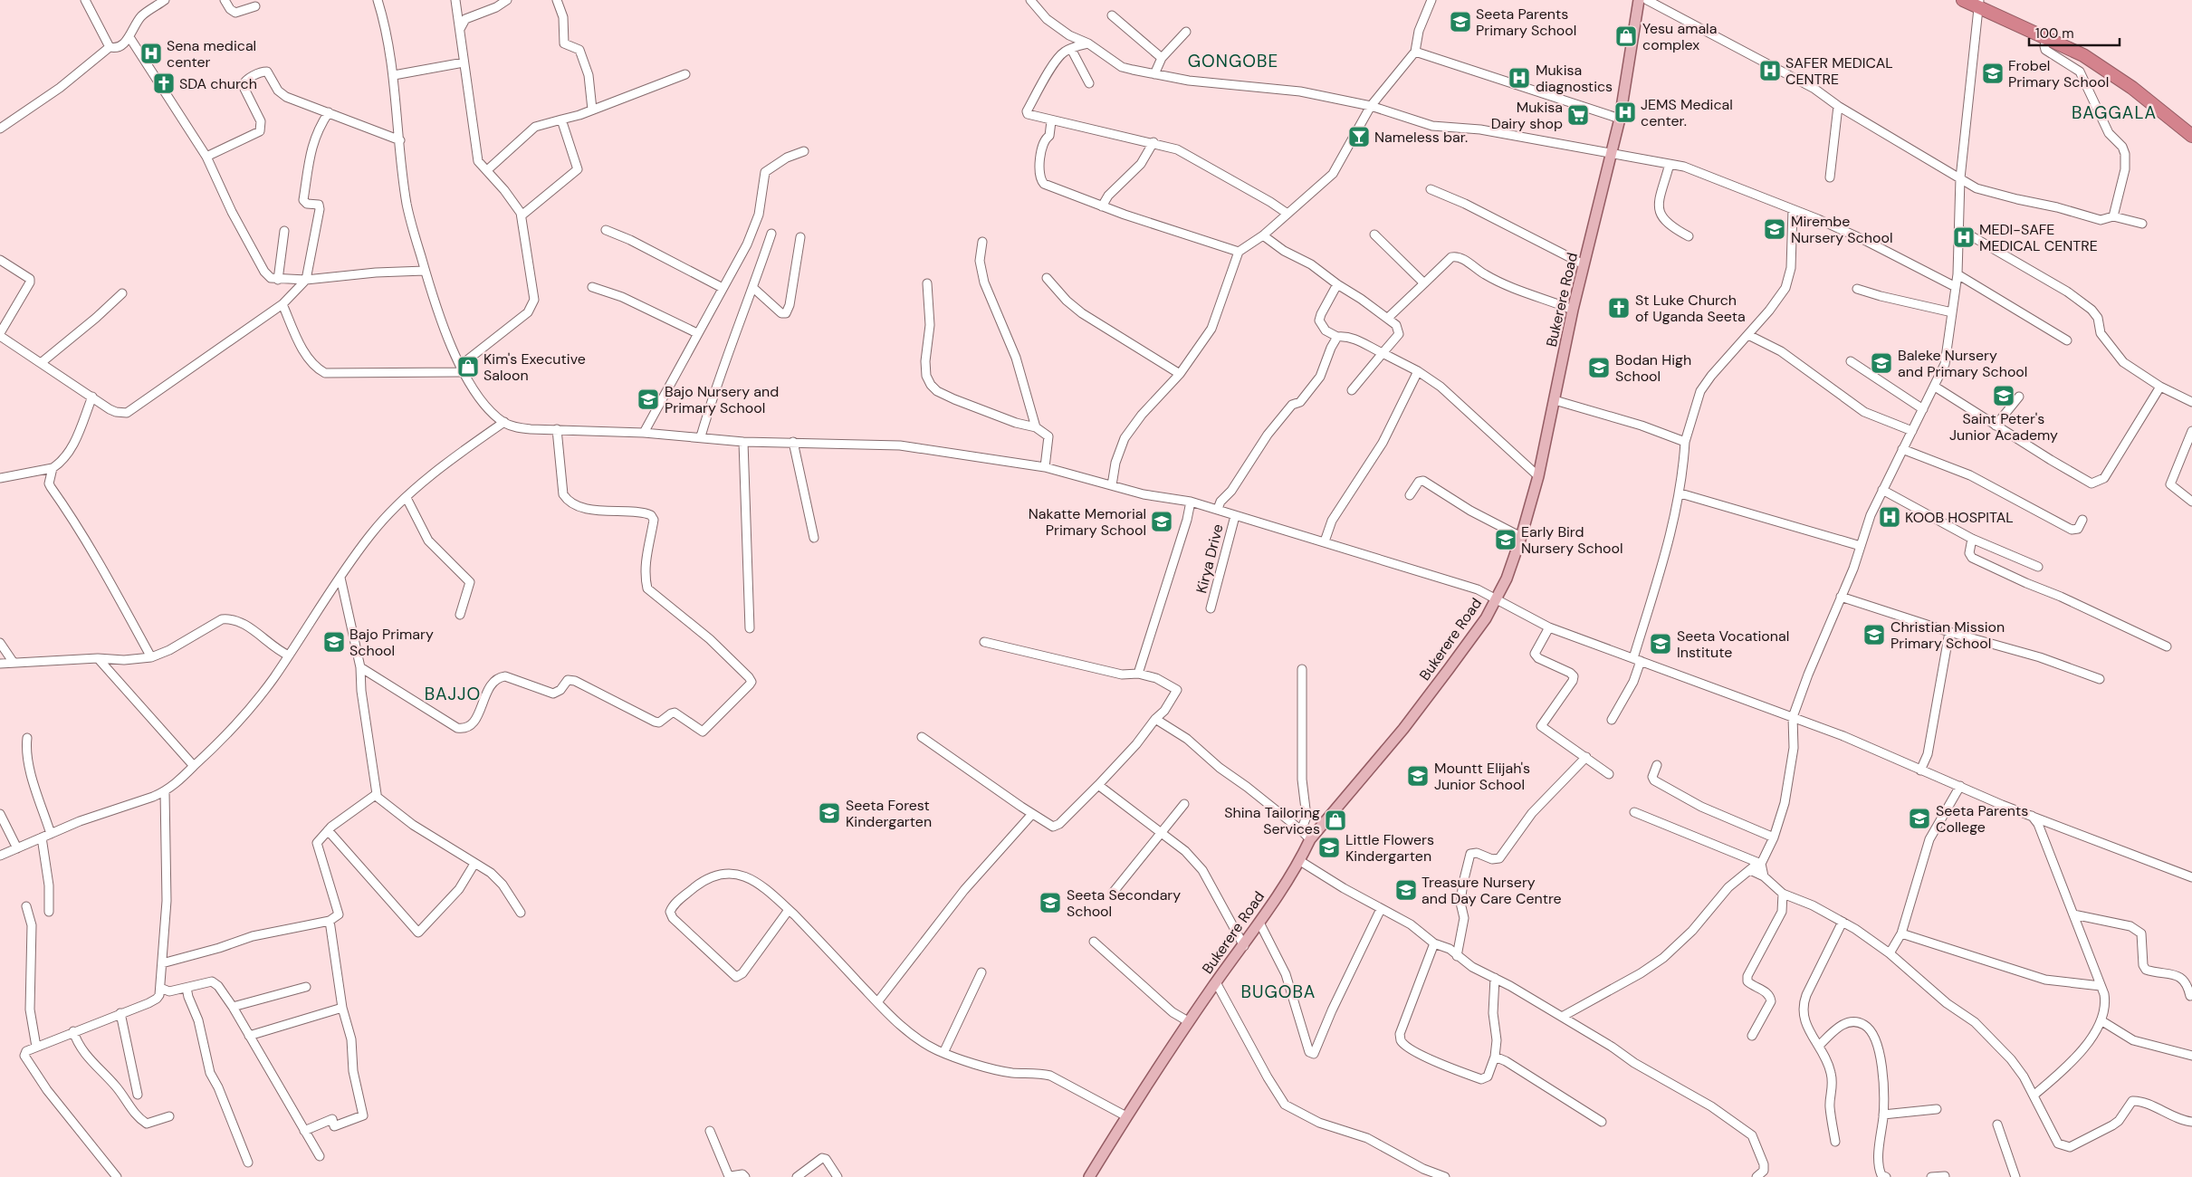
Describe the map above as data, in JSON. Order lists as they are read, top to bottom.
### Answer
{
  "streets": {
    "main road": ["Bukerere Road"],
    "street": ["Kirya Drive"]
  },
  "districts": [
    "GONGOBE",
    "BAGGALA",
    "BAJJO",
    "BUGOBA"
  ],
  "places": {
    "school or university": [
      "Seeta Parents Primary School",
      "Frobel Primary School",
      "Mirembe Nursery School",
      "Baleke Nursery and Primary School",
      "Bodan High School",
      "Saint Peter's Junior Academy",
      "Bajo Nursery and Primary School",
      "Nakatte Memorial Primary School",
      "Early Bird Nursery School",
      "Christian Mission Primary School",
      "Bajo Primary School",
      "Seeta Vocational Institute",
      "Mountt Elijah's Junior School",
      "Seeta Forest Kindergarten",
      "Seeta Parents College",
      "Little Flowers Kindergarten",
      "Treasure Nursery and Day Care Centre",
      "Seeta Secondary School"
    ],
    "shop": ["Yesu amala complex", "Kim's Executive Saloon", "Shina Tailoring Services"],
    "hospital": [
      "Sena medical center",
      "SAFER MEDICAL CENTRE",
      "Mukisa diagnostics",
      "JEMS Medical center.",
      "MEDI-SAFE MEDICAL CENTRE",
      "KOOB HOSPITAL"
    ],
    "church": ["SDA church", "St Luke Church of Uganda Seeta"],
    "supermarket": ["Mukisa Dairy shop"],
    "bar": ["Nameless bar."]
  },
  "scale_bar": "100 m"
}
